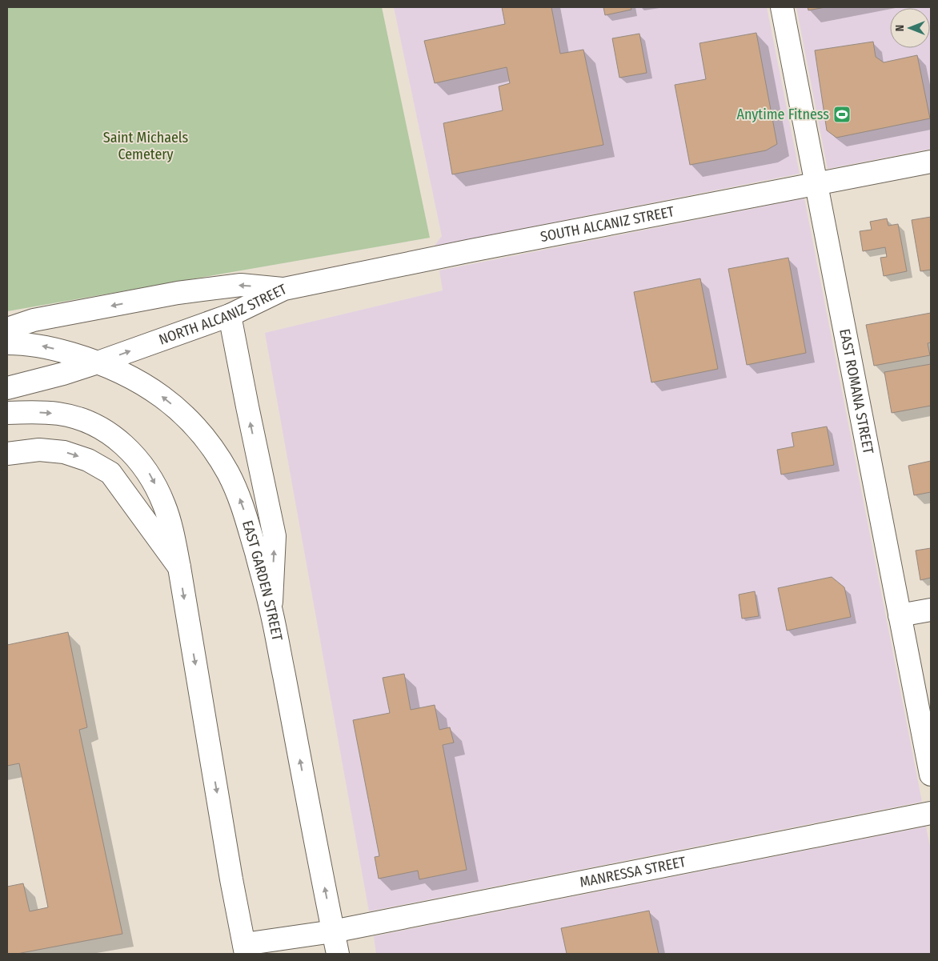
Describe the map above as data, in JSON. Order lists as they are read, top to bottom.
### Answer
{
  "streets": {
    "main road": [
      "SOUTH ALCANIZ STREET",
      "NORTH ALCANIZ STREET",
      "EAST ROMANA STREET",
      "EAST GARDEN STREET",
      "MANRESSA STREET"
    ]
  },
  "crossings": [
    ["SOUTH ALCANIZ STREET", "NORTH ALCANIZ STREET"],
    ["SOUTH ALCANIZ STREET", "EAST ROMANA STREET"],
    ["NORTH ALCANIZ STREET", "EAST GARDEN STREET"],
    ["EAST GARDEN STREET", "MANRESSA STREET"]
  ],
  "parks": ["Saint Michaels Cemetery"],
  "places": {
    "sports": ["Anytime Fitness"]
  },
  "north": "left"
}
